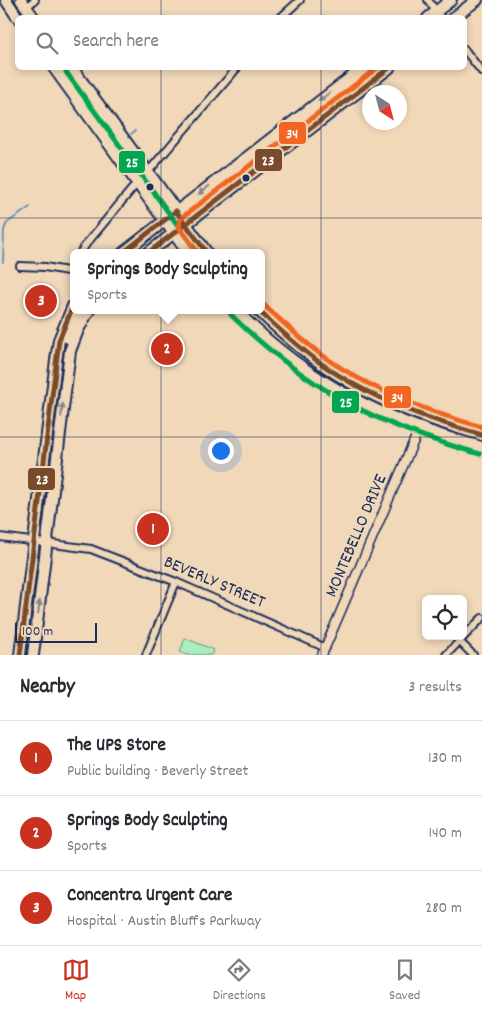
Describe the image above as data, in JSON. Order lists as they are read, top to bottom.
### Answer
{
  "streets": {
    "street": ["MONTEBELLO DRIVE", "BEVERLY STREET"]
  },
  "crossings": [
    ["MONTEBELLO DRIVE", "BEVERLY STREET"]
  ],
  "lines": ["transit line 23", "transit line 34", "transit line 25"],
  "scale_bar": "100 m",
  "north": "bottom right",
  "page": {
    "search": "Search here",
    "popup": ["Springs Body Sculpting", "Sports"],
    "pins": ["3", "2", "1"],
    "scale": "100 m",
    "heading": ["Nearby", "3 results"],
    "list": [
      {
        "mark": "1",
        "name": "The UPS Store",
        "note": "Public building · Beverly Street",
        "value": "130 m"
      },
      {
        "mark": "2",
        "name": "Springs Body Sculpting",
        "note": "Sports",
        "value": "140 m"
      },
      {
        "mark": "3",
        "name": "Concentra Urgent Care",
        "note": "Hospital · Austin Bluffs Parkway",
        "value": "280 m"
      }
    ],
    "nav": ["Map", "Directions", "Saved"]
  }
}
